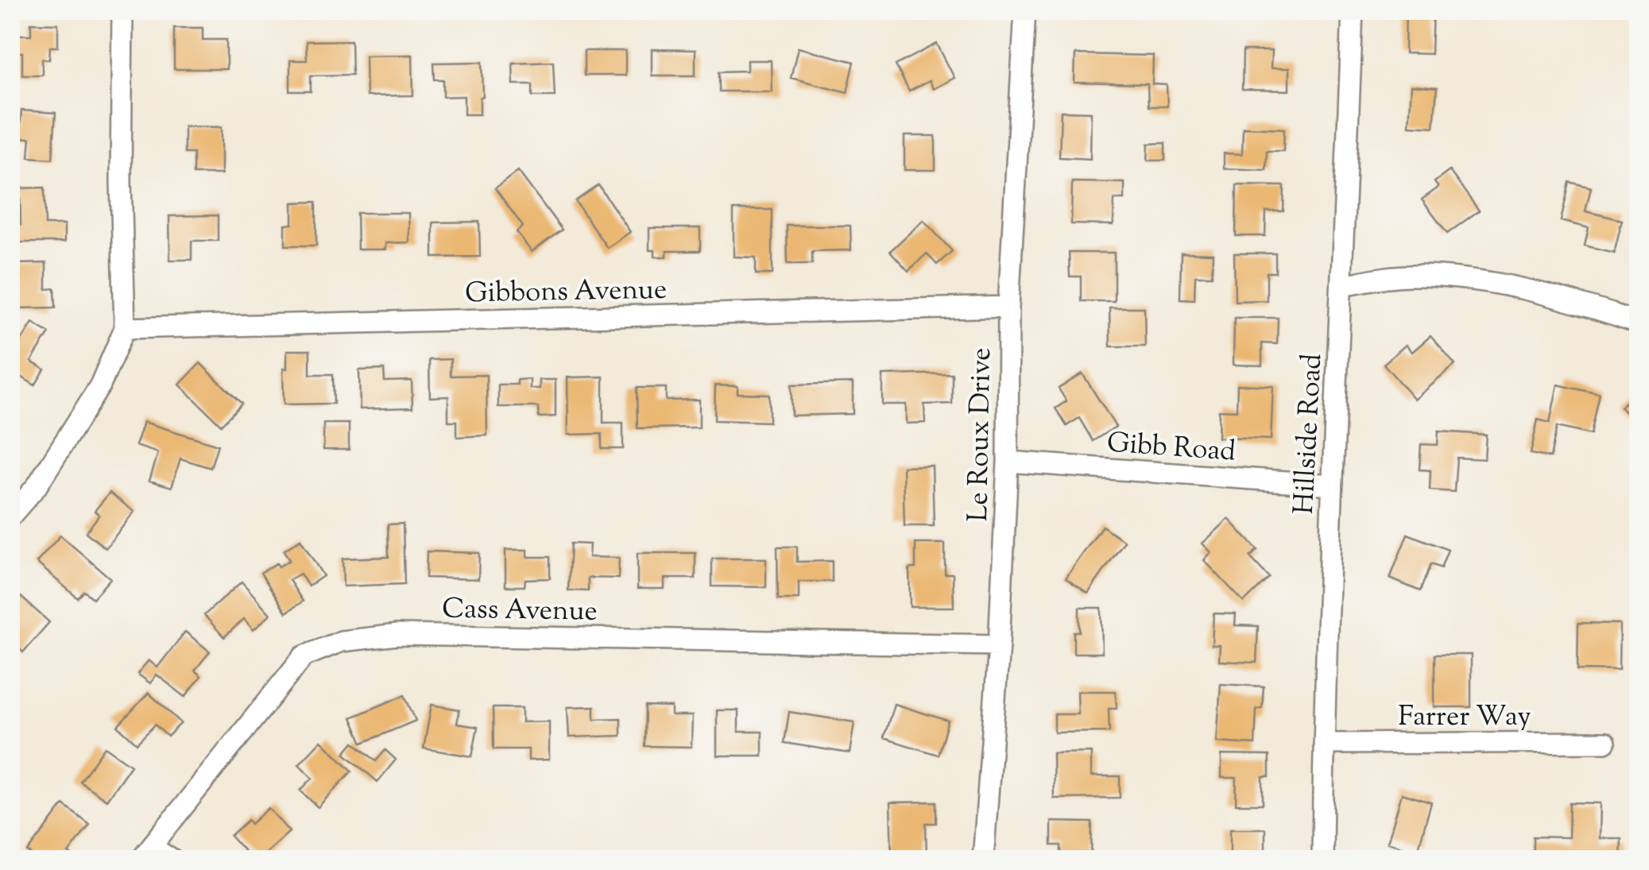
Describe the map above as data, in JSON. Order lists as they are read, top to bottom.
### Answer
{
  "streets": {
    "street": [
      "Gibbons Avenue",
      "Hillside Road",
      "Le Roux Drive",
      "Gibb Road",
      "Cass Avenue",
      "Farrer Way"
    ]
  },
  "crossings": [
    ["Gibbons Avenue", "Le Roux Drive"],
    ["Hillside Road", "Gibb Road"],
    ["Hillside Road", "Farrer Way"],
    ["Le Roux Drive", "Gibb Road"],
    ["Le Roux Drive", "Cass Avenue"]
  ]
}
